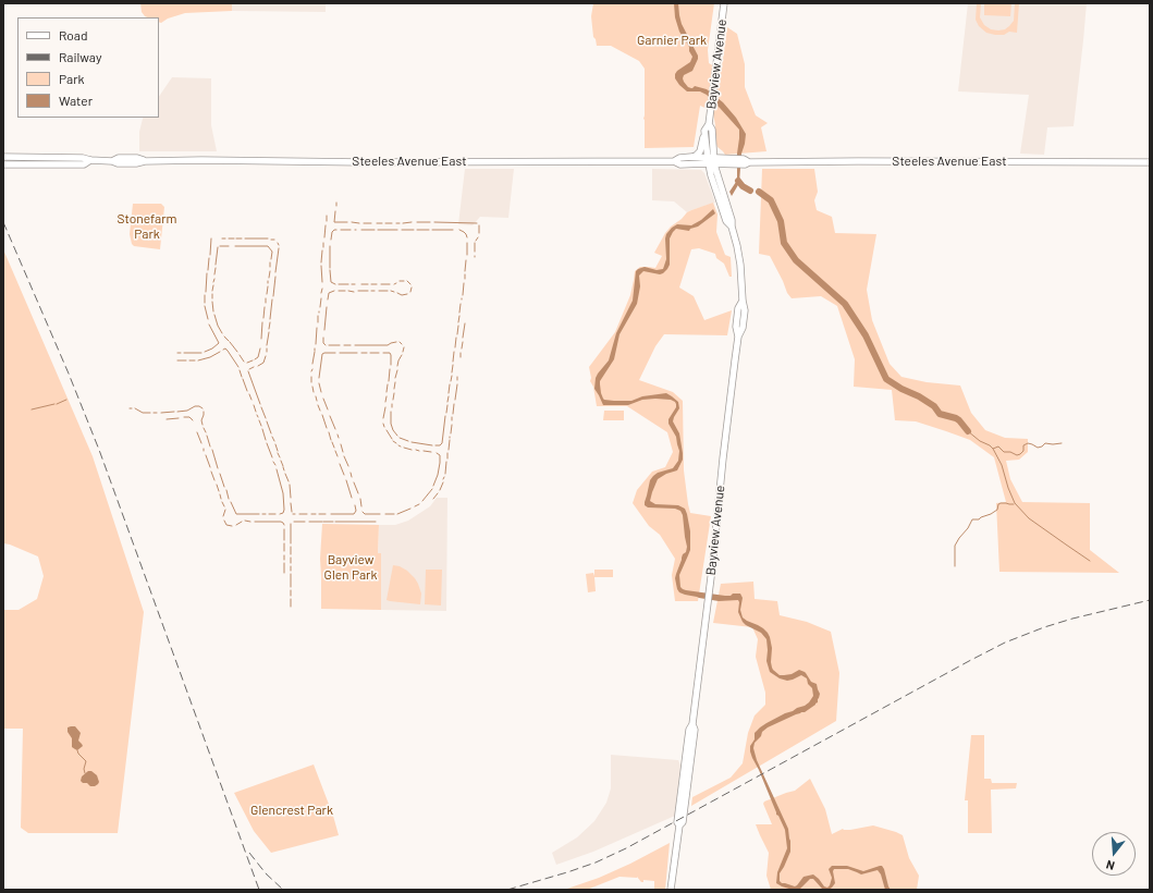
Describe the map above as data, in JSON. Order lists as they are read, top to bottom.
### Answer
{
  "streets": {
    "main road": ["Bayview Avenue", "Steeles Avenue East"]
  },
  "crossings": [
    ["Bayview Avenue", "Steeles Avenue East"]
  ],
  "parks": [
    "Garnier Park",
    "Stonefarm Park",
    "Bayview Glen Park",
    "Glencrest Park"
  ],
  "legend": [
    "Road",
    "Railway",
    "Park",
    "Water"
  ],
  "north": "bottom"
}
